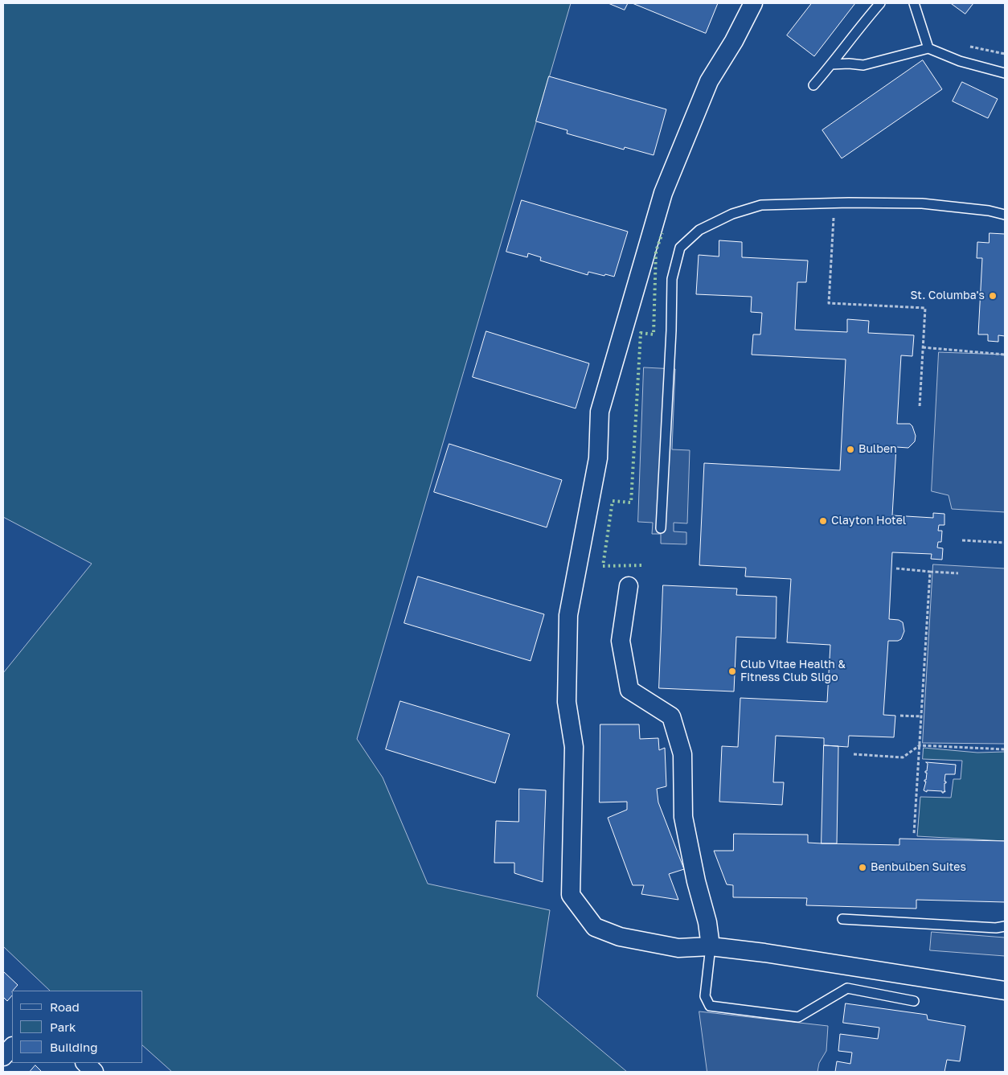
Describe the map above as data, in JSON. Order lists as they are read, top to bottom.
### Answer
{
  "places": [
    "St. Columba's",
    "Bulben",
    "Clayton Hotel",
    "Club Vitae Health & Fitness Club Sligo",
    "Benbulben Suites"
  ],
  "legend": ["Road", "Park", "Building"]
}
